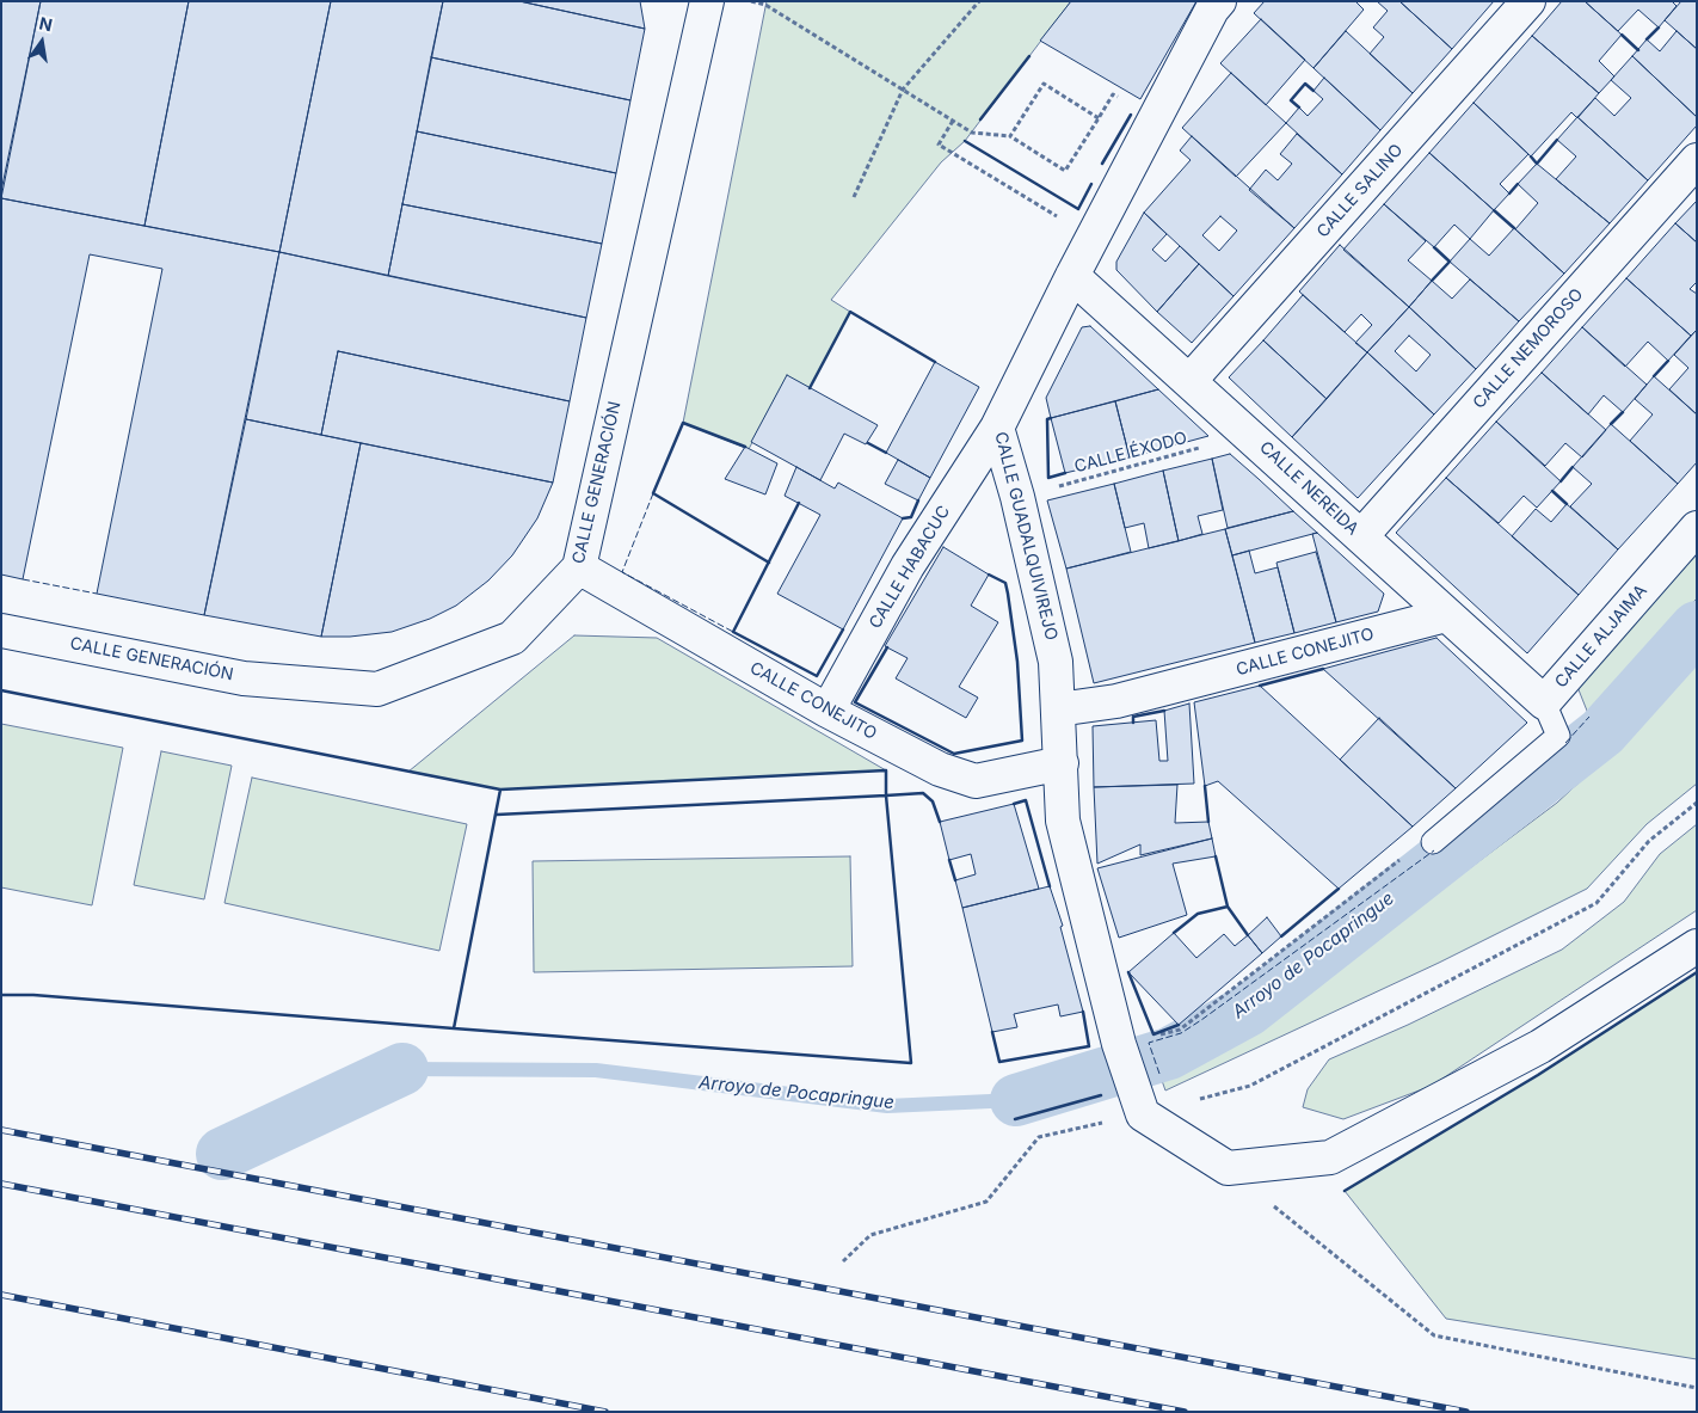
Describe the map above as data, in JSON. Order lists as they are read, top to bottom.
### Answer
{
  "streets": {
    "street": [
      "CALLE SALINO",
      "CALLE NEMOROSO",
      "CALLE GENERACIÓN",
      "CALLE NEREIDA",
      "CALLE GUADALQUIVIREJO",
      "CALLE HABACUC",
      "CALLE ALJAIMA",
      "CALLE CONEJITO"
    ],
    "path": ["CALLE ÉXODO"]
  },
  "crossings": [
    ["CALLE SALINO", "CALLE NEREIDA"],
    ["CALLE NEMOROSO", "CALLE NEREIDA"],
    ["CALLE ÉXODO", "CALLE NEREIDA"],
    ["CALLE ÉXODO", "CALLE GUADALQUIVIREJO"],
    ["CALLE GENERACIÓN", "CALLE CONEJITO"],
    ["CALLE NEREIDA", "CALLE GUADALQUIVIREJO"],
    ["CALLE NEREIDA", "CALLE ALJAIMA"],
    ["CALLE NEREIDA", "CALLE CONEJITO"],
    ["CALLE GUADALQUIVIREJO", "CALLE HABACUC"],
    ["CALLE GUADALQUIVIREJO", "CALLE CONEJITO"],
    ["CALLE HABACUC", "CALLE CONEJITO"]
  ],
  "water": ["Arroyo de Pocapringue"],
  "north": "top"
}
